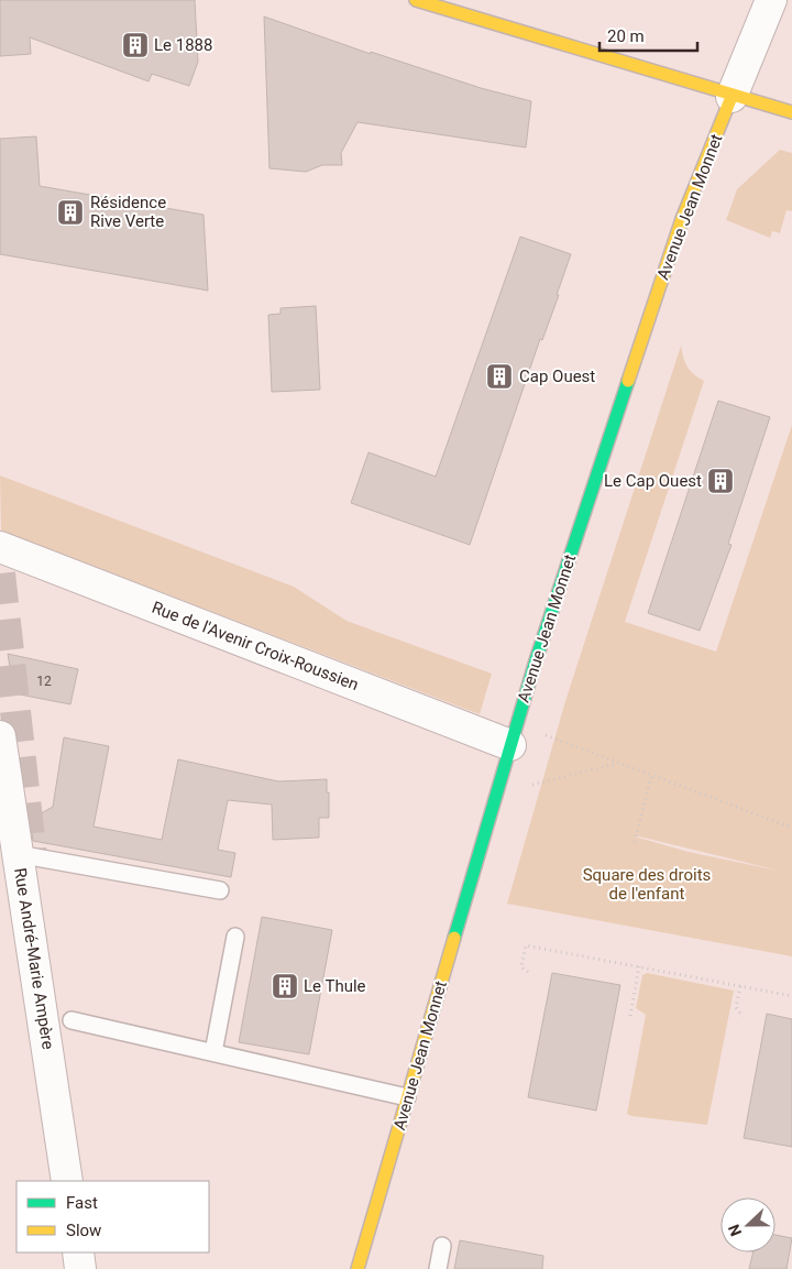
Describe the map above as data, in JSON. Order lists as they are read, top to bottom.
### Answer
{
  "streets": {
    "street": ["Avenue Jean Monnet", "Rue de l'Avenir Croix-Roussien", "Rue André-Marie Ampère"]
  },
  "crossings": [
    ["Avenue Jean Monnet", "Rue de l'Avenir Croix-Roussien"]
  ],
  "parks": ["Square des droits de l'enfant"],
  "places": {
    "building": [
      "Le 1888",
      "Résidence Rive Verte",
      "Cap Ouest",
      "Le Cap Ouest",
      "Le Thule"
    ]
  },
  "house_numbers": ["12"],
  "legend": ["Fast", "Slow"],
  "scale_bar": "20 m",
  "north": "left"
}
